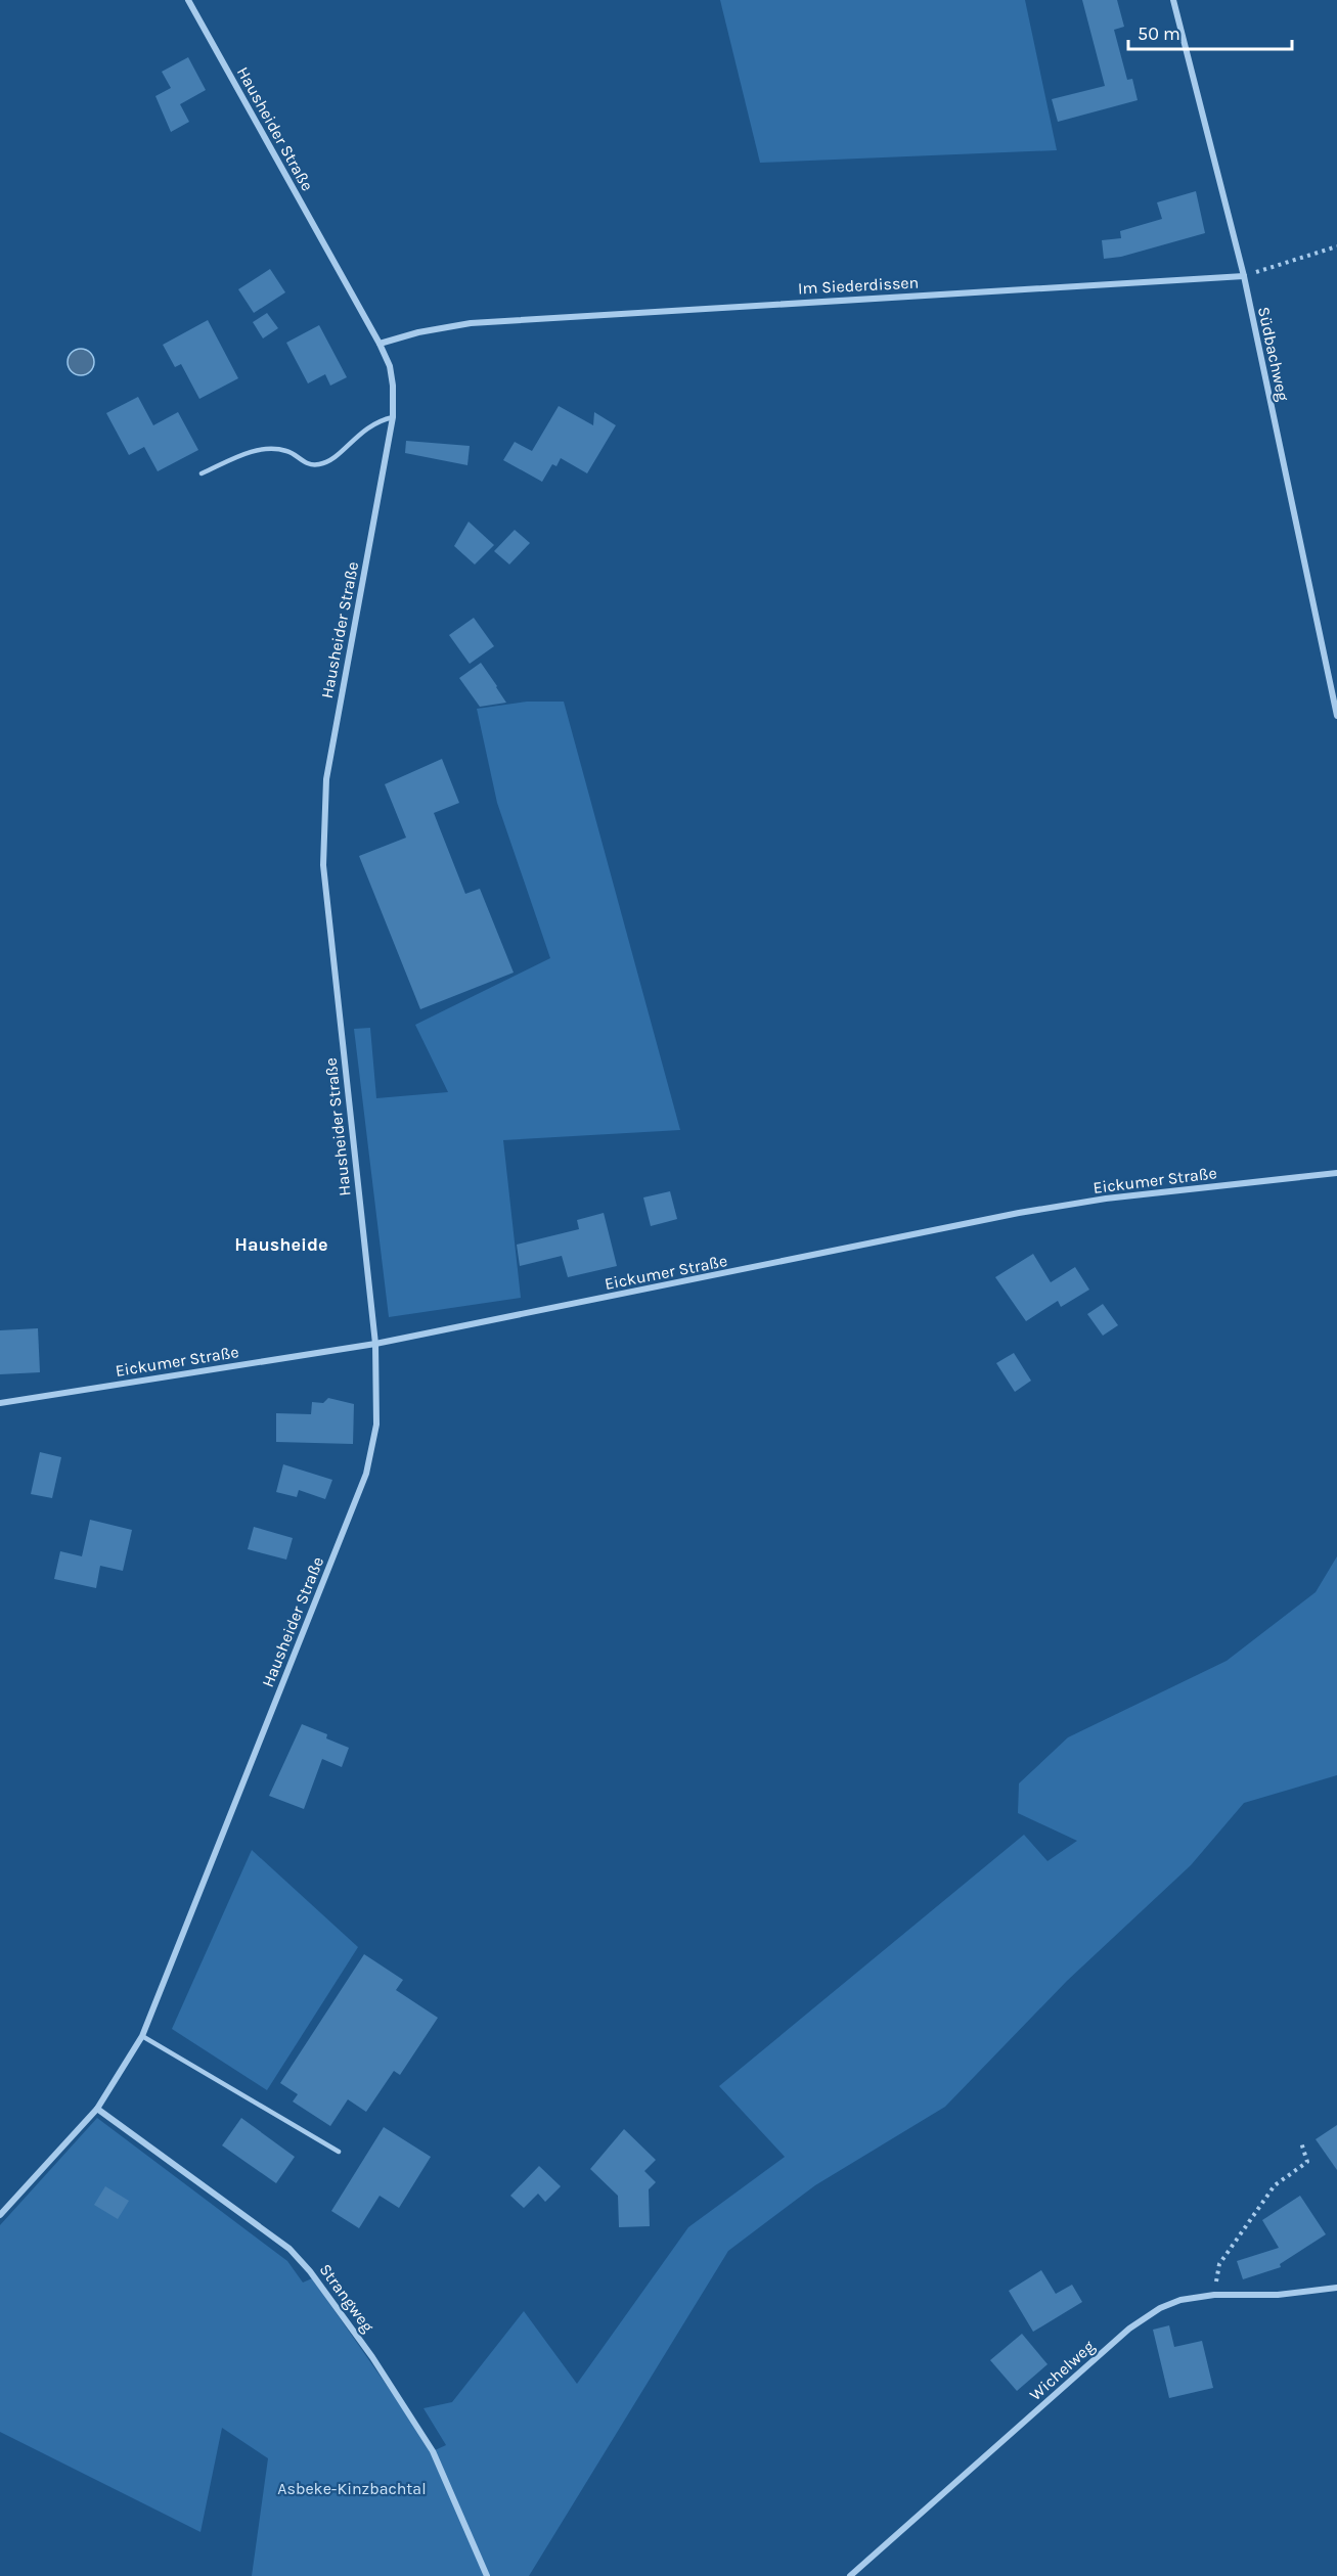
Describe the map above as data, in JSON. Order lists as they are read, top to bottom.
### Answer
{
  "streets": {
    "street": [
      "Hausheider Straße",
      "Im Siederdissen",
      "Südbachweg",
      "Eickumer Straße",
      "Strangweg",
      "Wichelweg"
    ]
  },
  "crossings": [
    ["Hausheider Straße", "Im Siederdissen"],
    ["Hausheider Straße", "Eickumer Straße"],
    ["Hausheider Straße", "Strangweg"],
    ["Im Siederdissen", "Südbachweg"]
  ],
  "districts": ["Hausheide"],
  "parks": ["Asbeke-Kinzbachtal"],
  "scale_bar": "50 m"
}
